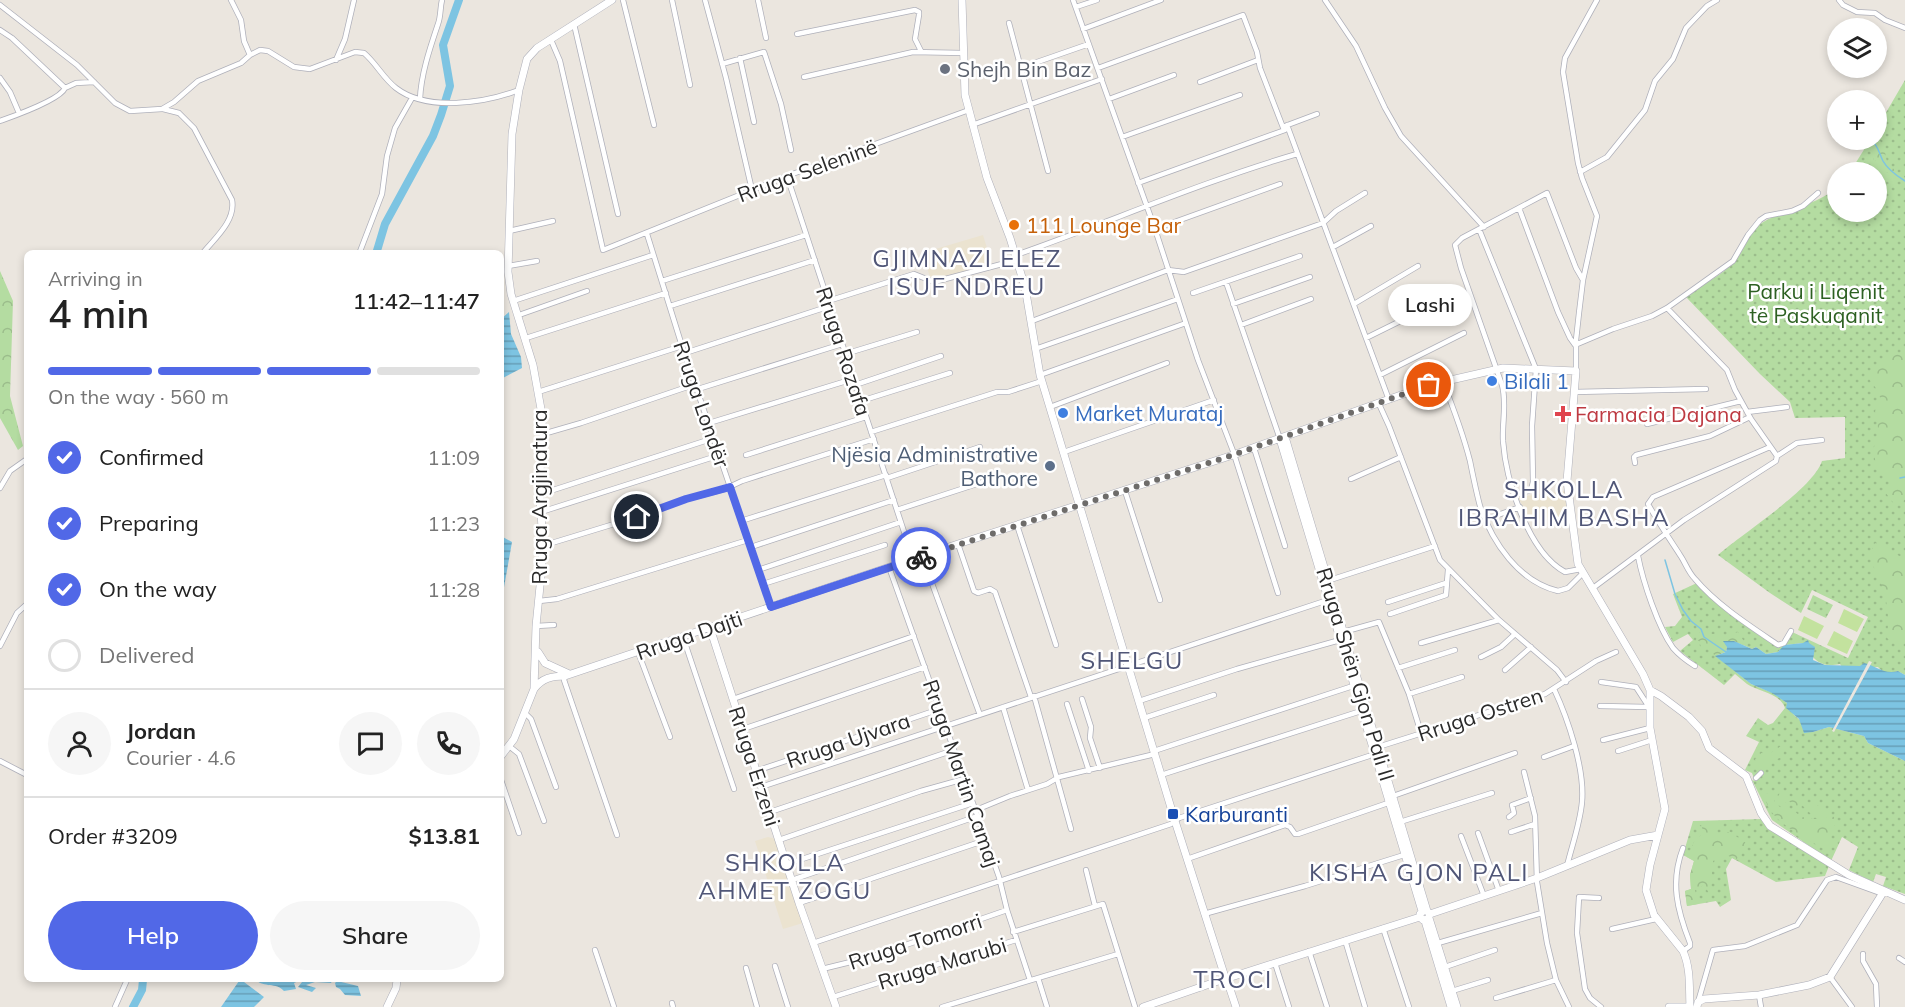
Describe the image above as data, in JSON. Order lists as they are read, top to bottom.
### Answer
{
  "streets": {
    "street": [
      "Rruga Seleninë",
      "Rruga Rozafa",
      "Rruga Londër",
      "Rruga Argjinatura",
      "Rruga Dajti",
      "Rruga Shën Gjon Pali II",
      "Rruga Ostren",
      "Rruga Ujvara",
      "Rruga Erzeni",
      "Rruga Martin Camaj",
      "Rruga Tomorri",
      "Rruga Marubi"
    ]
  },
  "crossings": [
    ["Rruga Seleninë", "Rruga Rozafa"],
    ["Rruga Seleninë", "Rruga Londër"],
    ["Rruga Seleninë", "Rruga Argjinatura"],
    ["Rruga Rozafa", "Rruga Dajti"],
    ["Rruga Londër", "Rruga Dajti"],
    ["Rruga Argjinatura", "Rruga Dajti"],
    ["Rruga Dajti", "Rruga Shën Gjon Pali II"],
    ["Rruga Dajti", "Rruga Erzeni"],
    ["Rruga Dajti", "Rruga Martin Camaj"],
    ["Rruga Shën Gjon Pali II", "Rruga Ostren"],
    ["Rruga Ostren", "Rruga Erzeni"],
    ["Rruga Ostren", "Rruga Martin Camaj"],
    ["Rruga Ujvara", "Rruga Erzeni"],
    ["Rruga Ujvara", "Rruga Martin Camaj"],
    ["Rruga Erzeni", "Rruga Tomorri"],
    ["Rruga Erzeni", "Rruga Marubi"],
    ["Rruga Martin Camaj", "Rruga Tomorri"],
    ["Rruga Martin Camaj", "Rruga Marubi"]
  ],
  "districts": [
    "GJIMNAZI ELEZ ISUF NDREU",
    "SHKOLLA IBRAHIM BASHA",
    "SHELGU",
    "SHKOLLA AHMET ZOGU",
    "KISHA GJON PALI",
    "TROCI"
  ],
  "parks": ["Parku i Liqenit të Paskuqanit"],
  "places": {
    "other": [
      "Shejh Bin Baz",
      "111 Lounge Bar",
      "Bilali 1",
      "Lashi",
      "Market Murataj",
      "Njësia Administrative Bathore"
    ],
    "health": ["Farmacia Dajana"],
    "transit": ["Karburanti"]
  },
  "page": {
    "map_buttons": ["+", "−"],
    "heading": ["4 min", "Arriving in", "11:42–11:47"],
    "panel": [
      "Jordan",
      "Courier · 4.6",
      "Order #3209",
      "$13.81"
    ],
    "bubble": "Lashi",
    "bar": "On the way · 560 m",
    "list": [
      ["Confirmed", "11:09"],
      ["Preparing", "11:23"],
      ["On the way", "11:28"],
      "Delivered"
    ],
    "buttons": ["Help", "Share"]
  }
}
